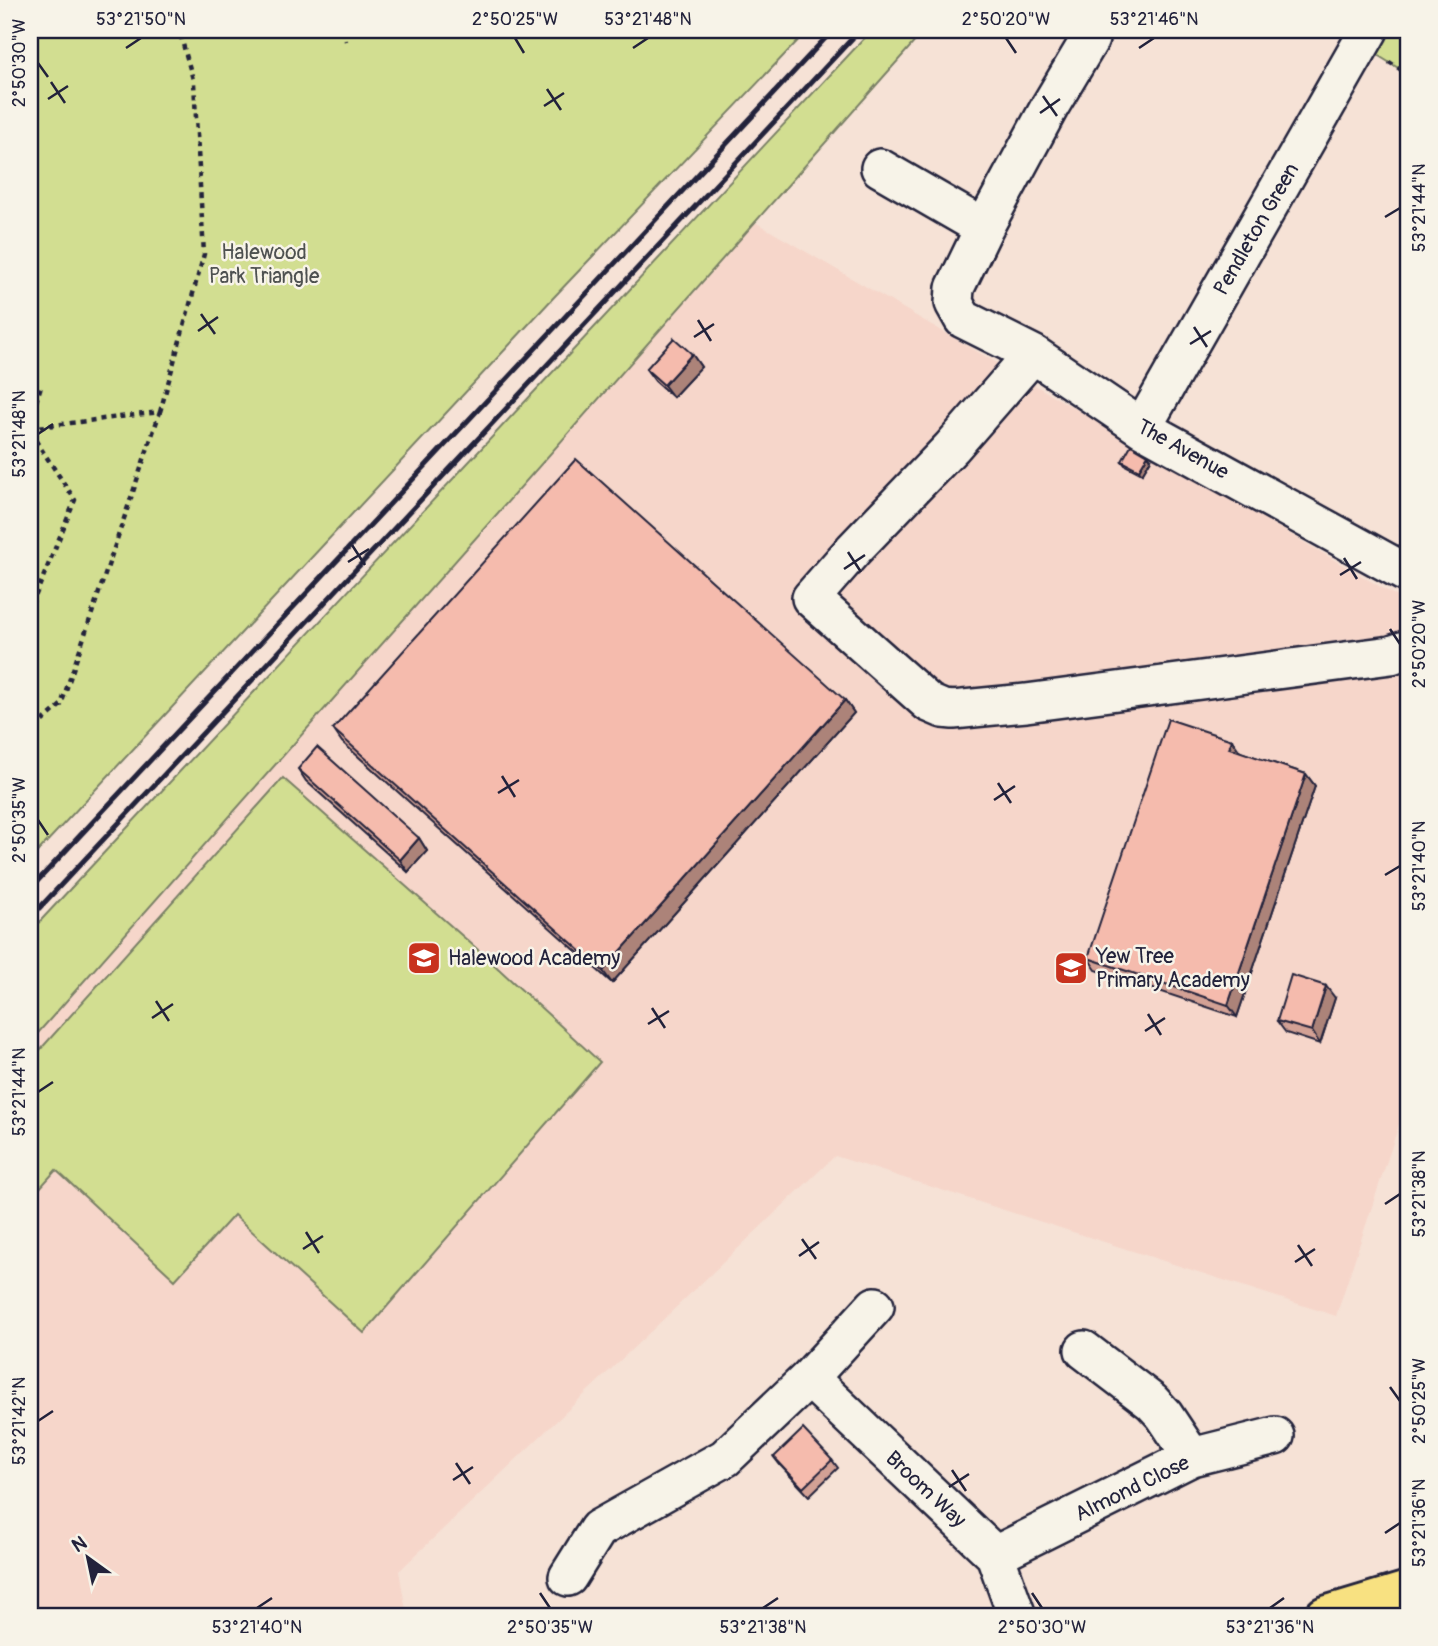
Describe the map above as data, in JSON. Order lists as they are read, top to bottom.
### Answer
{
  "streets": {
    "street": [
      "Pendleton Green",
      "The Avenue",
      "Almond Close",
      "Broom Way"
    ]
  },
  "crossings": [
    ["Pendleton Green", "The Avenue"],
    ["Almond Close", "Broom Way"]
  ],
  "parks": ["Halewood Park Triangle"],
  "places": {
    "school or university": ["Halewood Academy", "Yew Tree Primary Academy"]
  },
  "north": "top left",
  "coordinates": [
    "53°21'50\"N",
    "2°50'25\"W",
    "53°21'48\"N",
    "2°50'20\"W",
    "53°21'46\"N",
    "2°50'30\"W",
    "53°21'44\"N",
    "2°50'35\"W",
    "53°21'40\"N",
    "53°21'38\"N",
    "53°21'42\"N",
    "53°21'36\"N"
  ]
}
